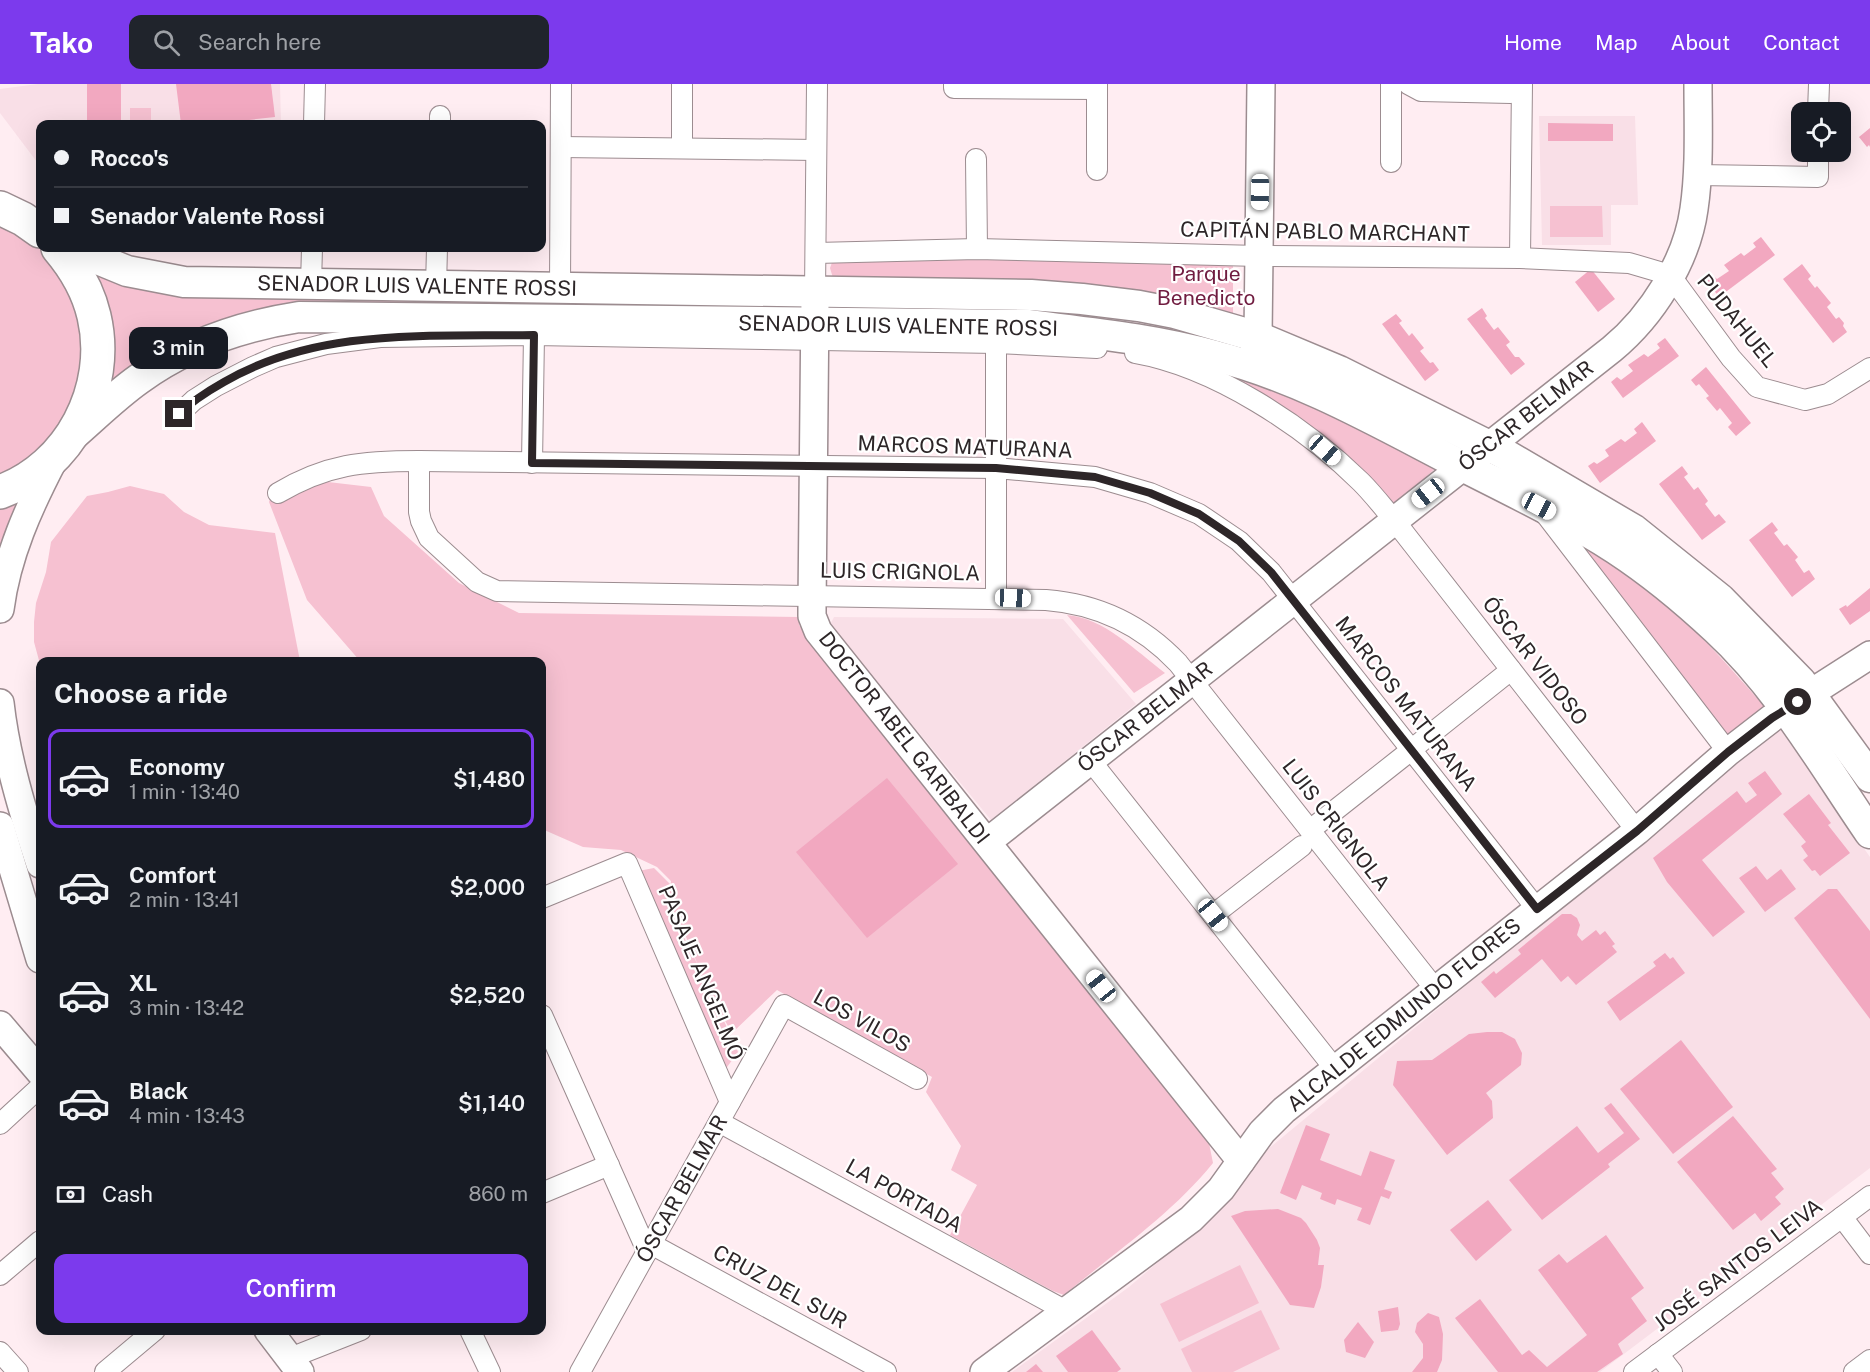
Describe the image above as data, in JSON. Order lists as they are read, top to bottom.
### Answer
{
  "streets": {
    "main road": ["SENADOR LUIS VALENTE ROSSI"],
    "street": [
      "CAPITÁN PABLO MARCHANT",
      "PUDAHUEL",
      "ÓSCAR BELMAR",
      "MARCOS MATURANA",
      "LUIS CRIGNOLA",
      "ÓSCAR VIDOSO",
      "DOCTOR ABEL GARIBALDI",
      "PASAJE ANGELMÓ",
      "ALCALDE EDMUNDO FLORES",
      "LOS VILOS",
      "LA PORTADA",
      "JOSÉ SANTOS LEIVA",
      "CRUZ DEL SUR"
    ]
  },
  "crossings": [
    ["CAPITÁN PABLO MARCHANT", "PUDAHUEL"],
    ["CAPITÁN PABLO MARCHANT", "ÓSCAR BELMAR"],
    ["CAPITÁN PABLO MARCHANT", "DOCTOR ABEL GARIBALDI"],
    ["SENADOR LUIS VALENTE ROSSI", "ÓSCAR BELMAR"],
    ["SENADOR LUIS VALENTE ROSSI", "ÓSCAR VIDOSO"],
    ["SENADOR LUIS VALENTE ROSSI", "DOCTOR ABEL GARIBALDI"],
    ["SENADOR LUIS VALENTE ROSSI", "ALCALDE EDMUNDO FLORES"],
    ["PUDAHUEL", "ÓSCAR BELMAR"],
    ["ÓSCAR BELMAR", "MARCOS MATURANA"],
    ["ÓSCAR BELMAR", "LUIS CRIGNOLA"],
    ["ÓSCAR BELMAR", "ÓSCAR VIDOSO"],
    ["ÓSCAR BELMAR", "DOCTOR ABEL GARIBALDI"],
    ["ÓSCAR BELMAR", "PASAJE ANGELMÓ"],
    ["ÓSCAR BELMAR", "LOS VILOS"],
    ["ÓSCAR BELMAR", "LA PORTADA"],
    ["ÓSCAR BELMAR", "CRUZ DEL SUR"],
    ["MARCOS MATURANA", "LUIS CRIGNOLA"],
    ["MARCOS MATURANA", "DOCTOR ABEL GARIBALDI"],
    ["MARCOS MATURANA", "ALCALDE EDMUNDO FLORES"],
    ["LUIS CRIGNOLA", "DOCTOR ABEL GARIBALDI"],
    ["LUIS CRIGNOLA", "ALCALDE EDMUNDO FLORES"],
    ["ÓSCAR VIDOSO", "DOCTOR ABEL GARIBALDI"],
    ["ÓSCAR VIDOSO", "ALCALDE EDMUNDO FLORES"],
    ["DOCTOR ABEL GARIBALDI", "ALCALDE EDMUNDO FLORES"],
    ["ALCALDE EDMUNDO FLORES", "LA PORTADA"]
  ],
  "parks": ["Parque Benedicto"],
  "page": {
    "header": "Tako",
    "search": "Search here",
    "nav": [
      "Home",
      "Map",
      "About",
      "Contact"
    ],
    "banner": ["Rocco's", "Senador Valente Rossi"],
    "bubble": "3 min",
    "heading": "Choose a ride",
    "list": [
      {
        "name": "Economy",
        "note": "1 min · 13:40",
        "value": "$1,480"
      },
      {
        "name": "Comfort",
        "note": "2 min · 13:41",
        "value": "$2,000"
      },
      {
        "name": "XL",
        "note": "3 min · 13:42",
        "value": "$2,520"
      },
      {
        "name": "Black",
        "note": "4 min · 13:43",
        "value": "$1,140"
      }
    ],
    "pay": ["Cash", "860 m"],
    "buttons": "Confirm"
  }
}
